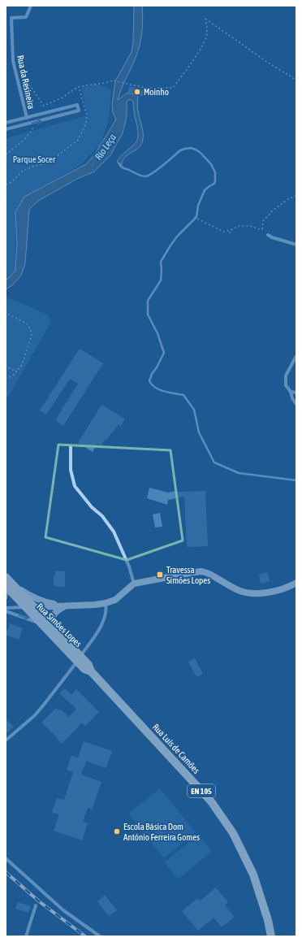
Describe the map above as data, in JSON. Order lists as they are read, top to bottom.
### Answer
{
  "streets": {
    "main road": ["Rua Luís de Camões", "EN 105"],
    "street": ["Rua da Resineira", "Rua Simões Lopes"]
  },
  "crossings": [
    ["Rua Simões Lopes", "Rua Luís de Camões"]
  ],
  "water": ["Rio Leça"],
  "parks": ["Parque Socer"],
  "places": {
    "other": ["Moinho", "Escola Básica Dom António Ferreira Gomes"],
    "transit": ["Travessa Simões Lopes"]
  }
}
